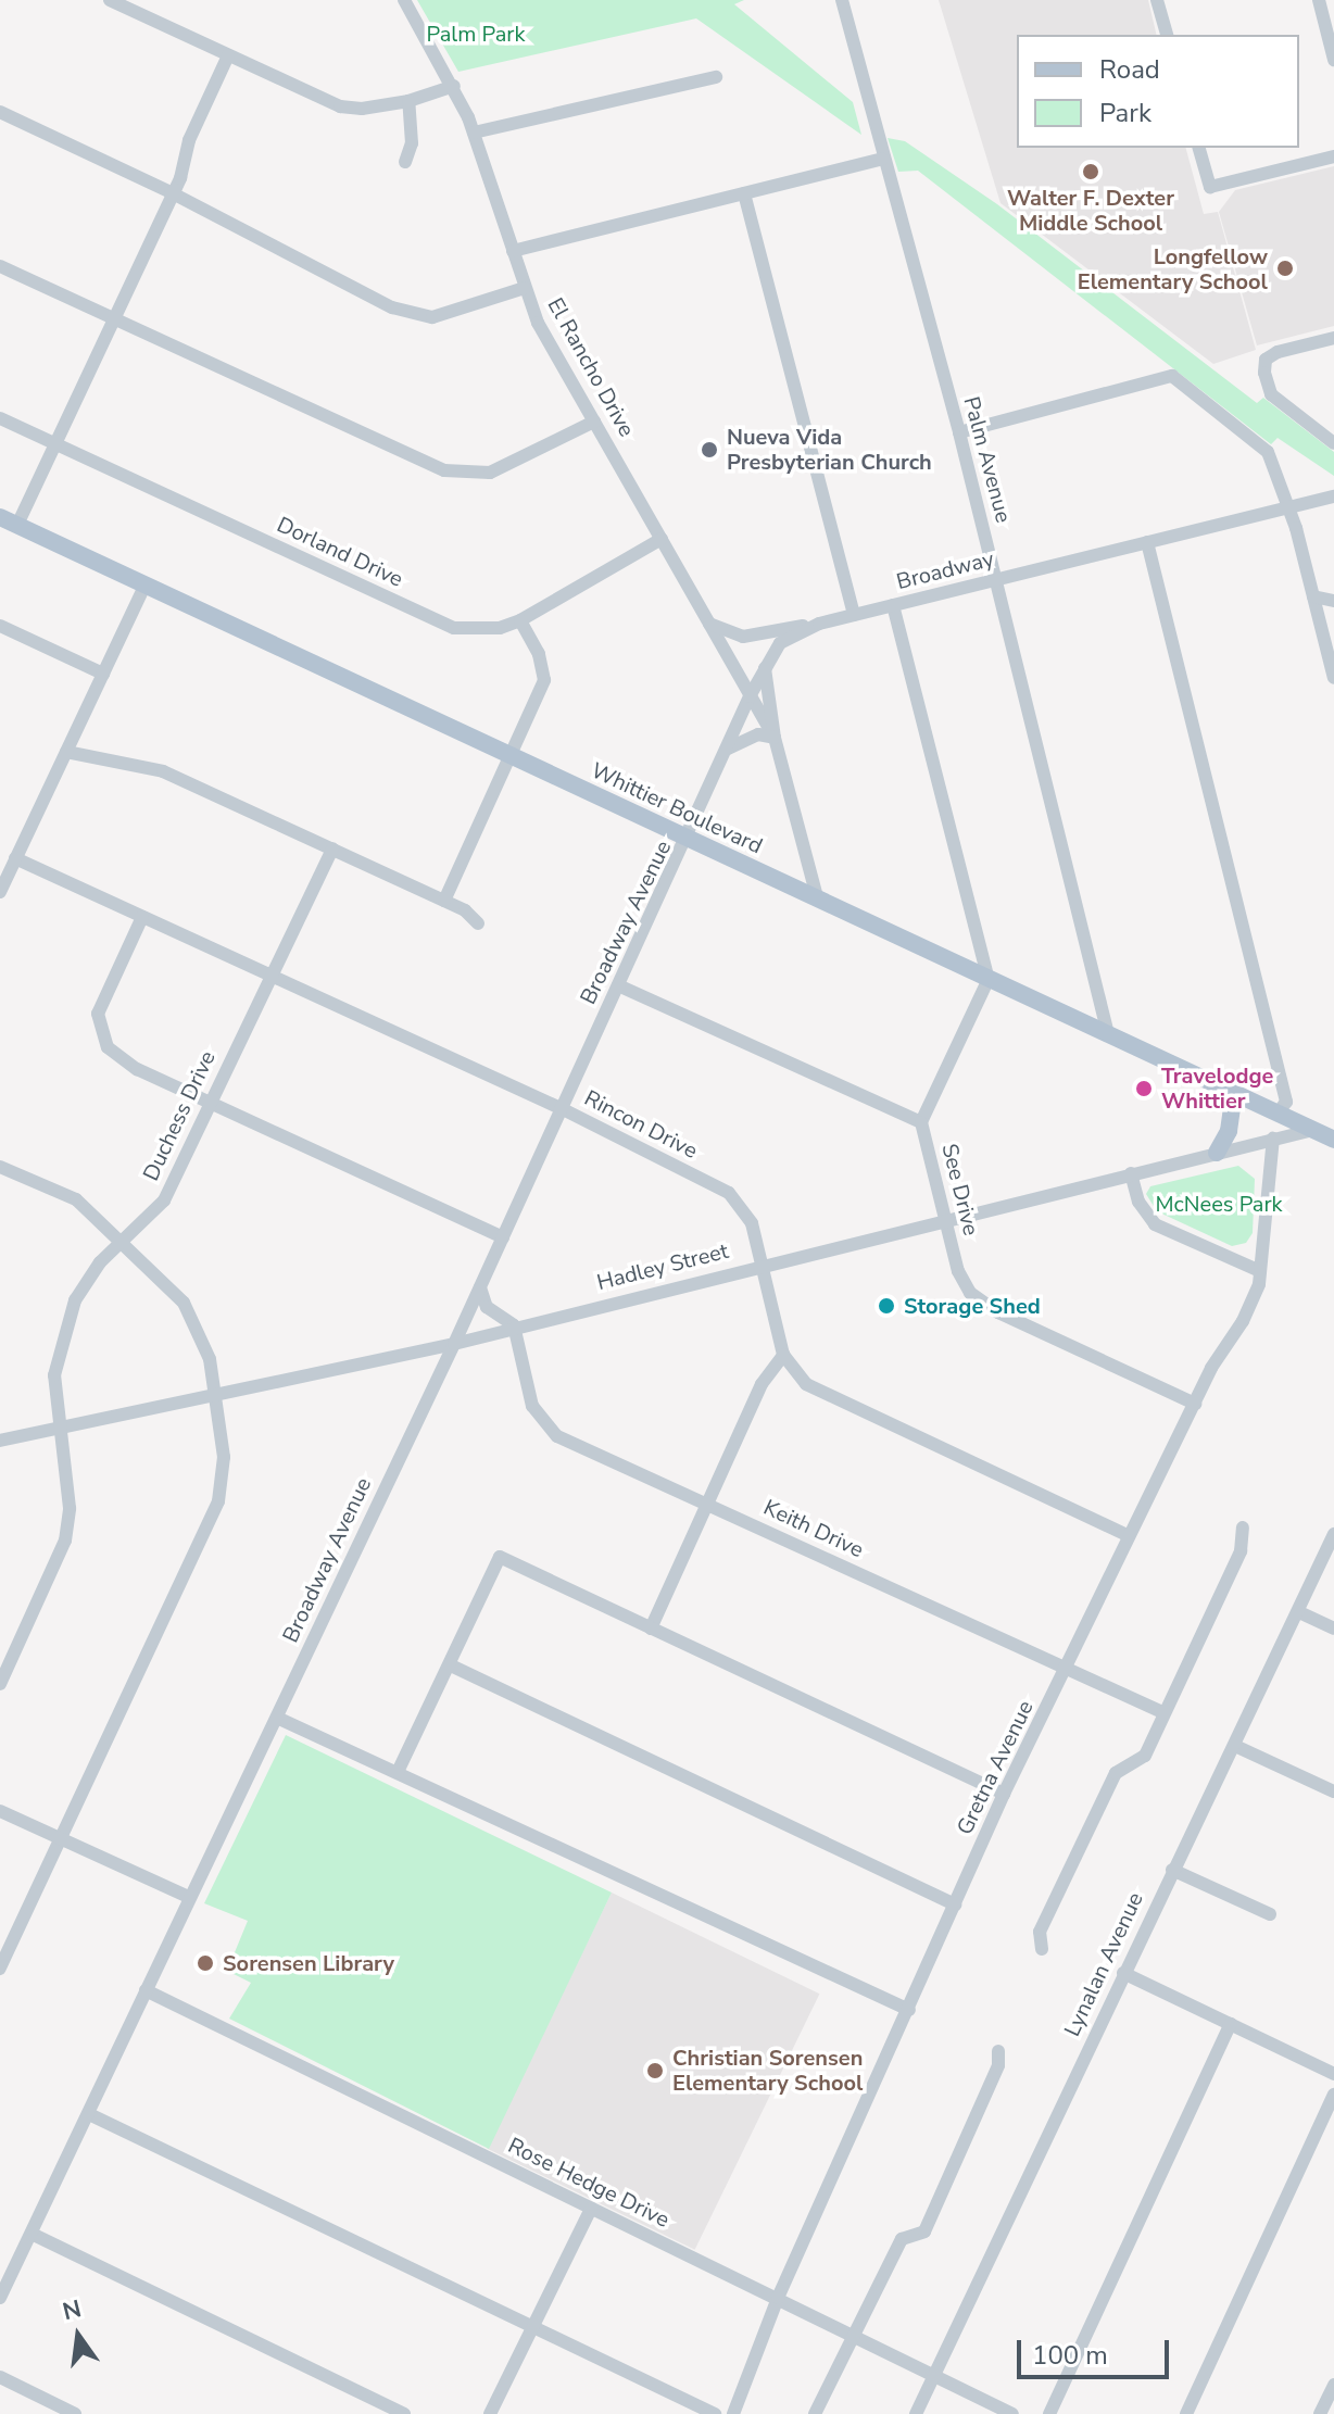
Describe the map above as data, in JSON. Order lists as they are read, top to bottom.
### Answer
{
  "streets": {
    "main road": ["Whittier Boulevard", "Hadley Street"],
    "street": [
      "El Rancho Drive",
      "Palm Avenue",
      "Dorland Drive",
      "Broadway",
      "Broadway Avenue",
      "Duchess Drive",
      "Rincon Drive",
      "See Drive",
      "Keith Drive",
      "Gretna Avenue",
      "Lynalan Avenue",
      "Rose Hedge Drive"
    ]
  },
  "crossings": [
    ["El Rancho Drive", "Dorland Drive"],
    ["El Rancho Drive", "Broadway"],
    ["El Rancho Drive", "Whittier Boulevard"],
    ["Palm Avenue", "Broadway"],
    ["Palm Avenue", "Whittier Boulevard"],
    ["Broadway", "Whittier Boulevard"],
    ["Broadway", "Broadway Avenue"],
    ["Whittier Boulevard", "Broadway Avenue"],
    ["Whittier Boulevard", "Hadley Street"],
    ["Broadway Avenue", "Rincon Drive"],
    ["Broadway Avenue", "See Drive"],
    ["Broadway Avenue", "Hadley Street"],
    ["Broadway Avenue", "Rose Hedge Drive"],
    ["Duchess Drive", "Rincon Drive"],
    ["Duchess Drive", "Hadley Street"],
    ["Rincon Drive", "Hadley Street"],
    ["Rincon Drive", "Gretna Avenue"],
    ["See Drive", "Hadley Street"],
    ["See Drive", "Gretna Avenue"],
    ["Hadley Street", "Keith Drive"],
    ["Hadley Street", "Gretna Avenue"],
    ["Keith Drive", "Gretna Avenue"],
    ["Gretna Avenue", "Rose Hedge Drive"],
    ["Lynalan Avenue", "Rose Hedge Drive"]
  ],
  "parks": ["Palm Park", "McNees Park"],
  "places": [
    "Walter F. Dexter Middle School",
    "Longfellow Elementary School",
    "Nueva Vida Presbyterian Church",
    "Travelodge Whittier",
    "Storage Shed",
    "Sorensen Library",
    "Christian Sorensen Elementary School"
  ],
  "legend": ["Road", "Park"],
  "scale_bar": "100 m",
  "north": "top"
}
